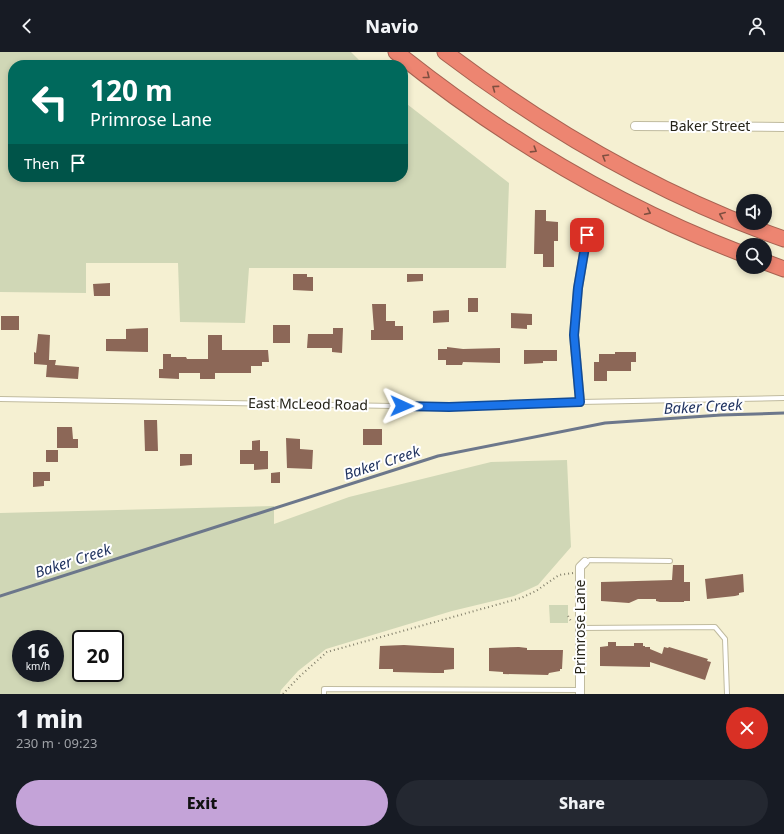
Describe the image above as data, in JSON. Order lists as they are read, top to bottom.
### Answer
{
  "streets": {
    "street": ["Baker Street", "Primrose Lane"],
    "lane": ["East McLeod Road"]
  },
  "water": ["Baker Creek"],
  "page": {
    "header": "Navio",
    "turn": ["120 m", "Primrose Lane"],
    "then": "Then",
    "speed": "16 km/h",
    "limit": "20",
    "heading": ["1 min", "230 m · 09:23"],
    "buttons": ["Exit", "Share"]
  }
}
